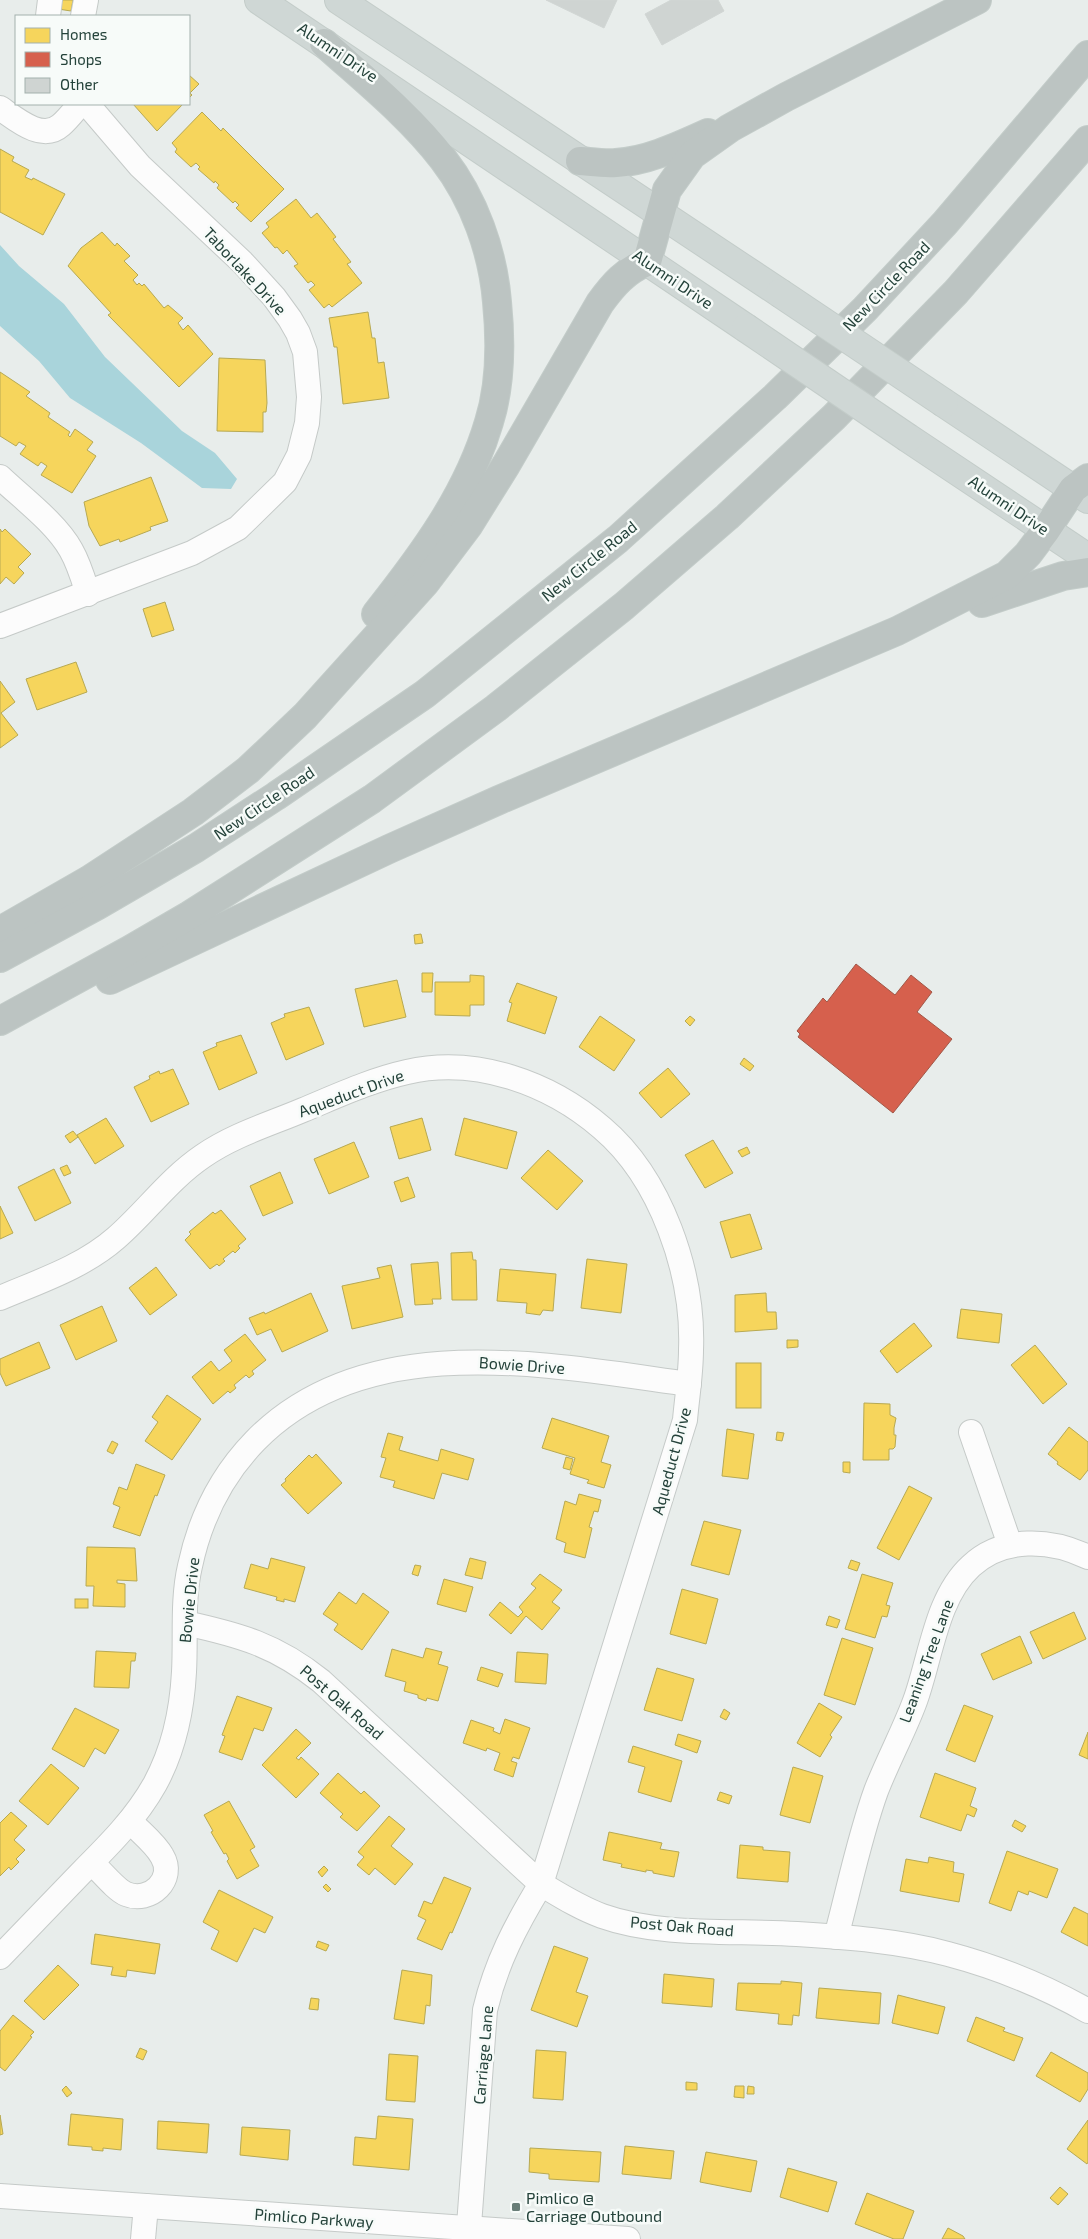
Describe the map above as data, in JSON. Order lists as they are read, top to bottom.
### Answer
{
  "streets": {
    "highway": ["New Circle Road"],
    "main road": ["Alumni Drive"],
    "street": [
      "Taborlake Drive",
      "Aqueduct Drive",
      "Bowie Drive",
      "Leaning Tree Lane",
      "Post Oak Road",
      "Carriage Lane",
      "Pimlico Parkway"
    ]
  },
  "crossings": [
    ["Aqueduct Drive", "Bowie Drive"],
    ["Aqueduct Drive", "Post Oak Road"],
    ["Aqueduct Drive", "Carriage Lane"],
    ["Bowie Drive", "Post Oak Road"],
    ["Leaning Tree Lane", "Post Oak Road"],
    ["Post Oak Road", "Carriage Lane"],
    ["Carriage Lane", "Pimlico Parkway"]
  ],
  "places": {
    "transit": ["Pimlico @ Carriage Outbound"]
  },
  "legend": ["Homes", "Shops", "Other"]
}
